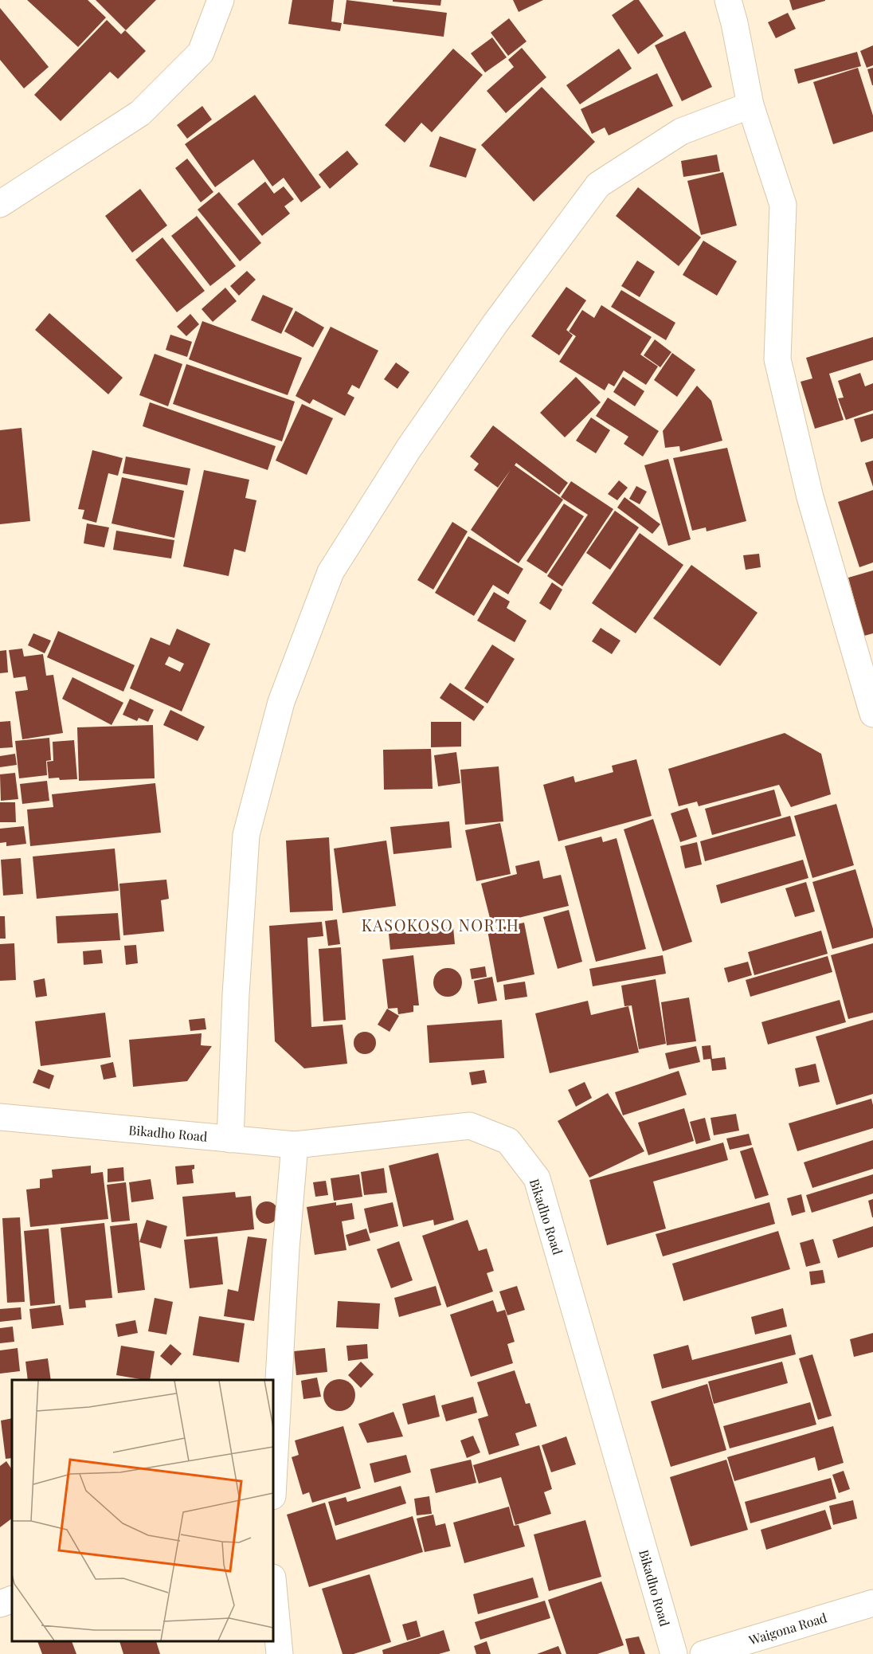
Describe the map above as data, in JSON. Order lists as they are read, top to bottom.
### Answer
{
  "streets": {
    "street": ["Bikadho Road", "Waigona Road"]
  },
  "districts": ["KASOKOSO NORTH"]
}
